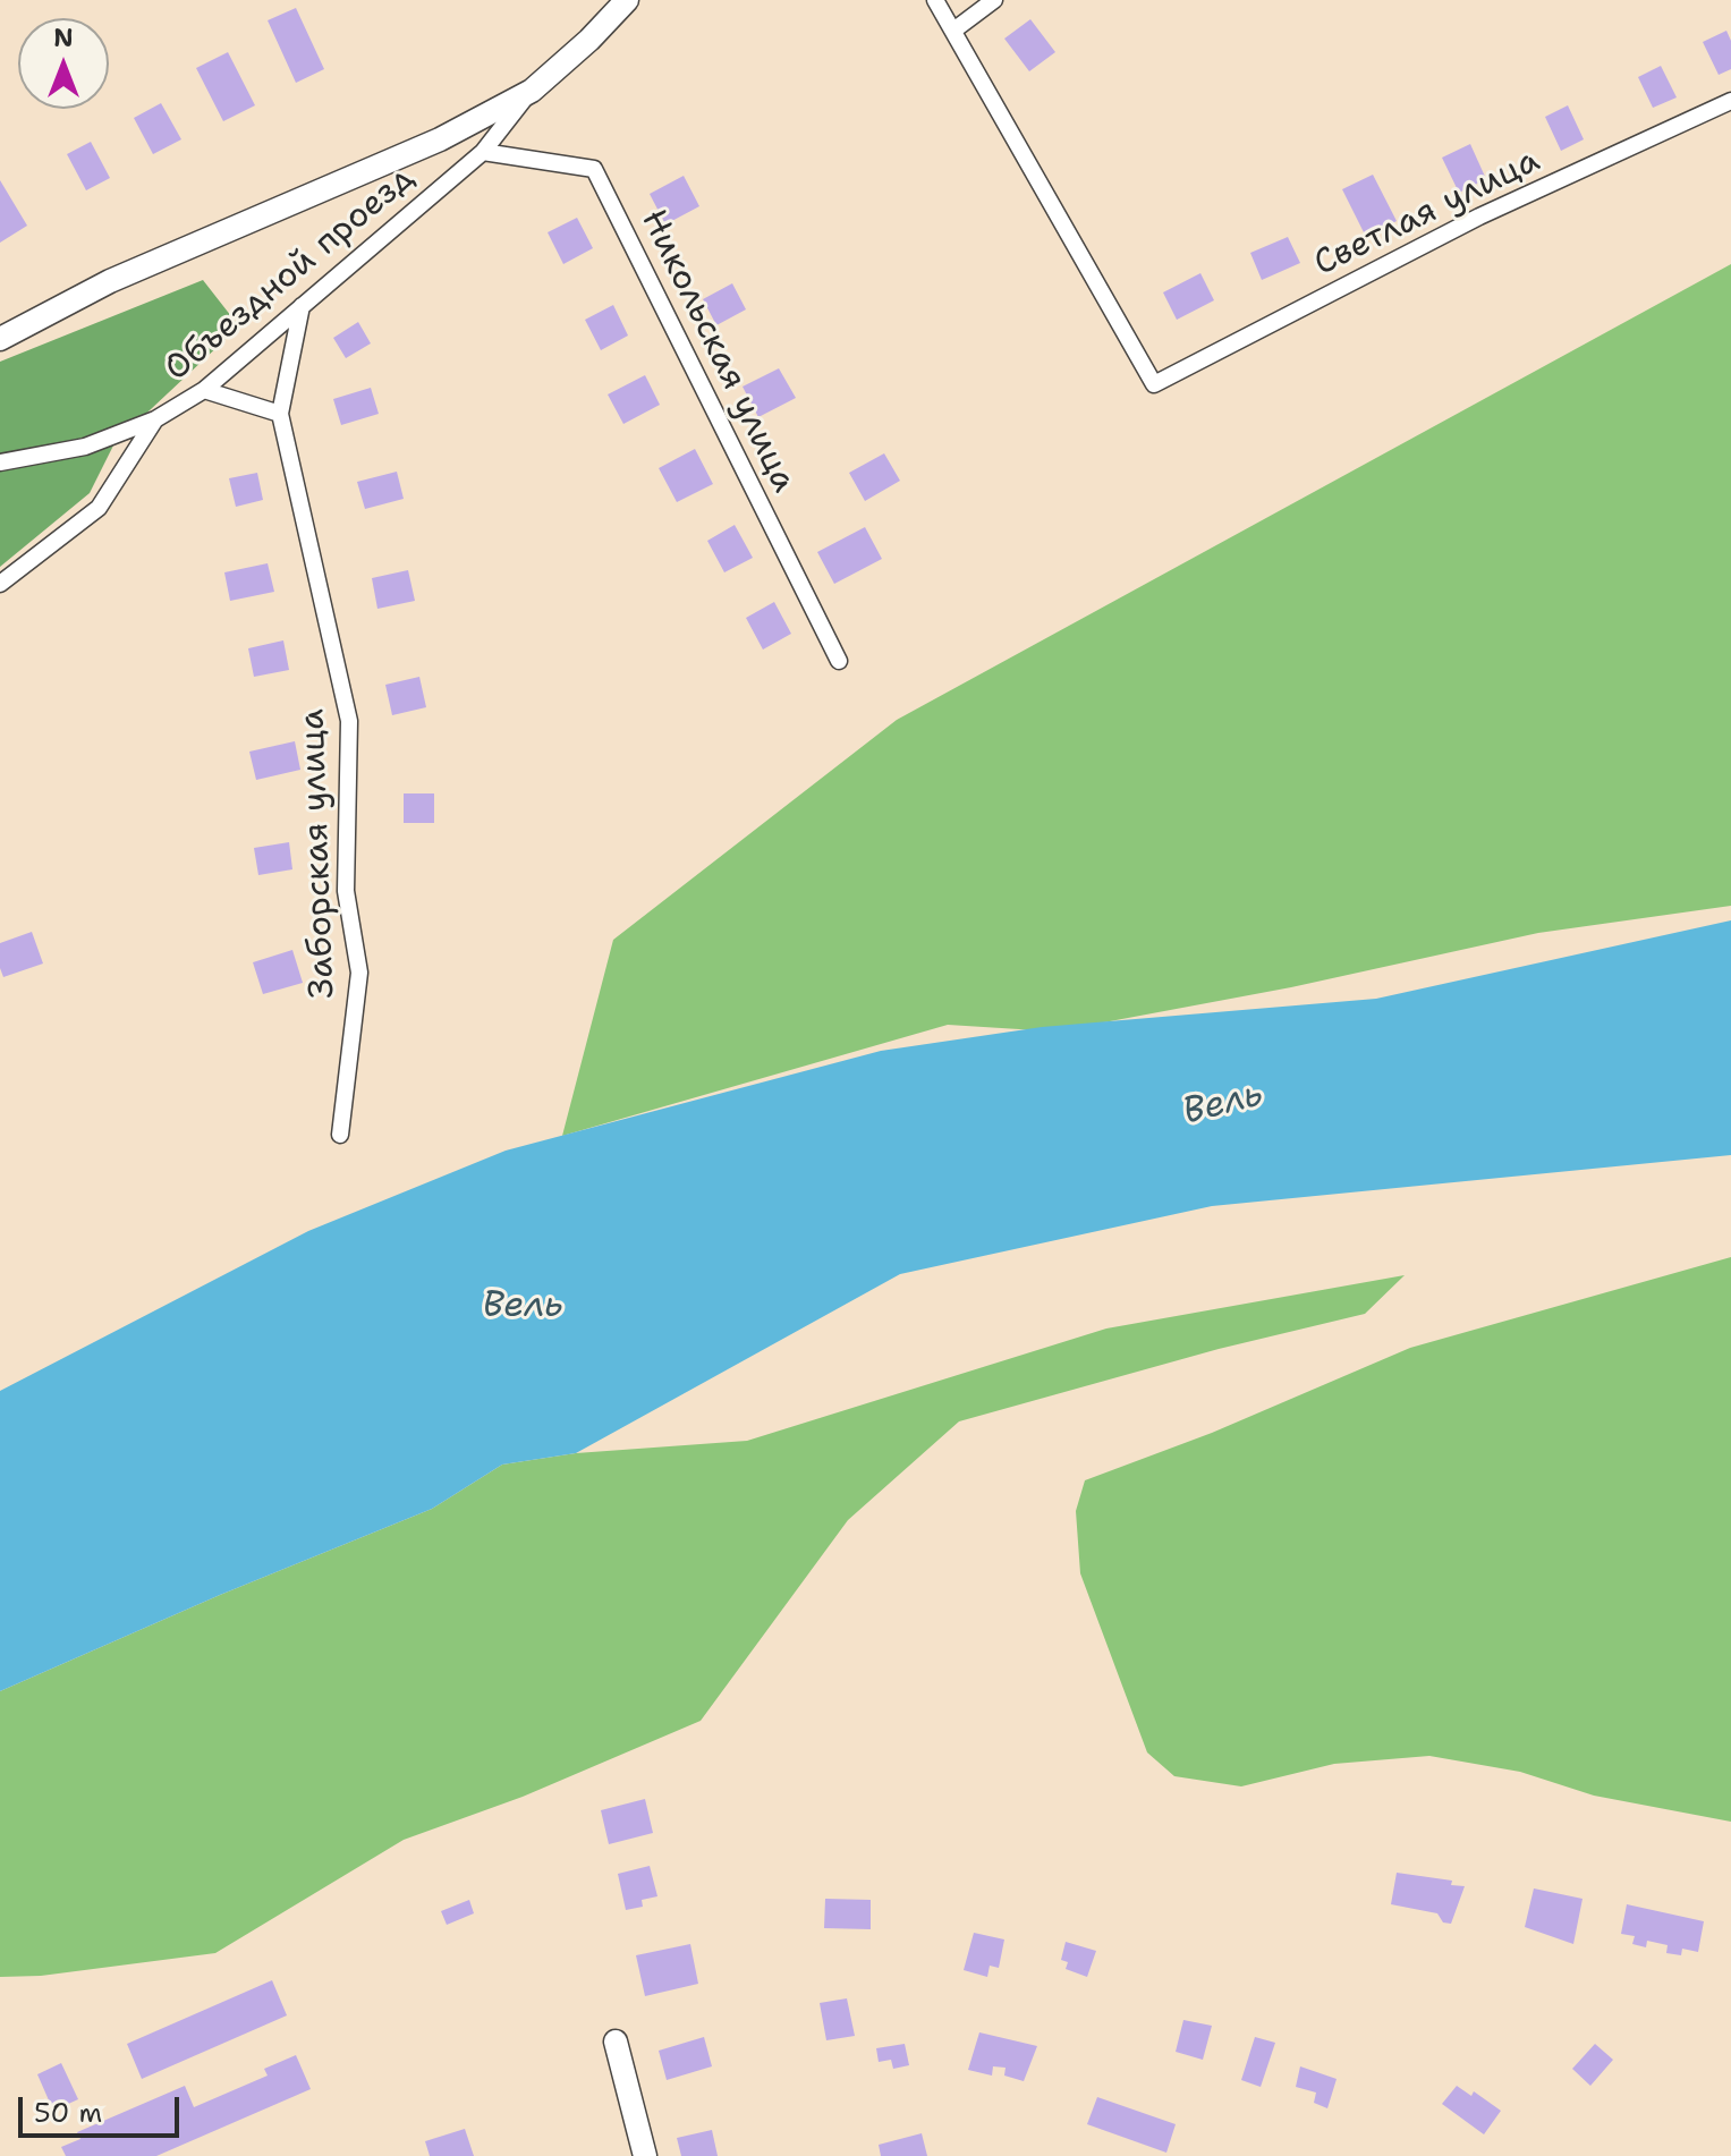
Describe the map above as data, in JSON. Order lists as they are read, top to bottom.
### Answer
{
  "streets": {
    "street": [
      "Светлая улица",
      "Объездной проезд",
      "Никольская улица",
      "Заборская улица"
    ]
  },
  "crossings": [
    ["Объездной проезд", "Никольская улица"]
  ],
  "water": ["Вель"],
  "scale_bar": "50 m",
  "north": "top"
}
